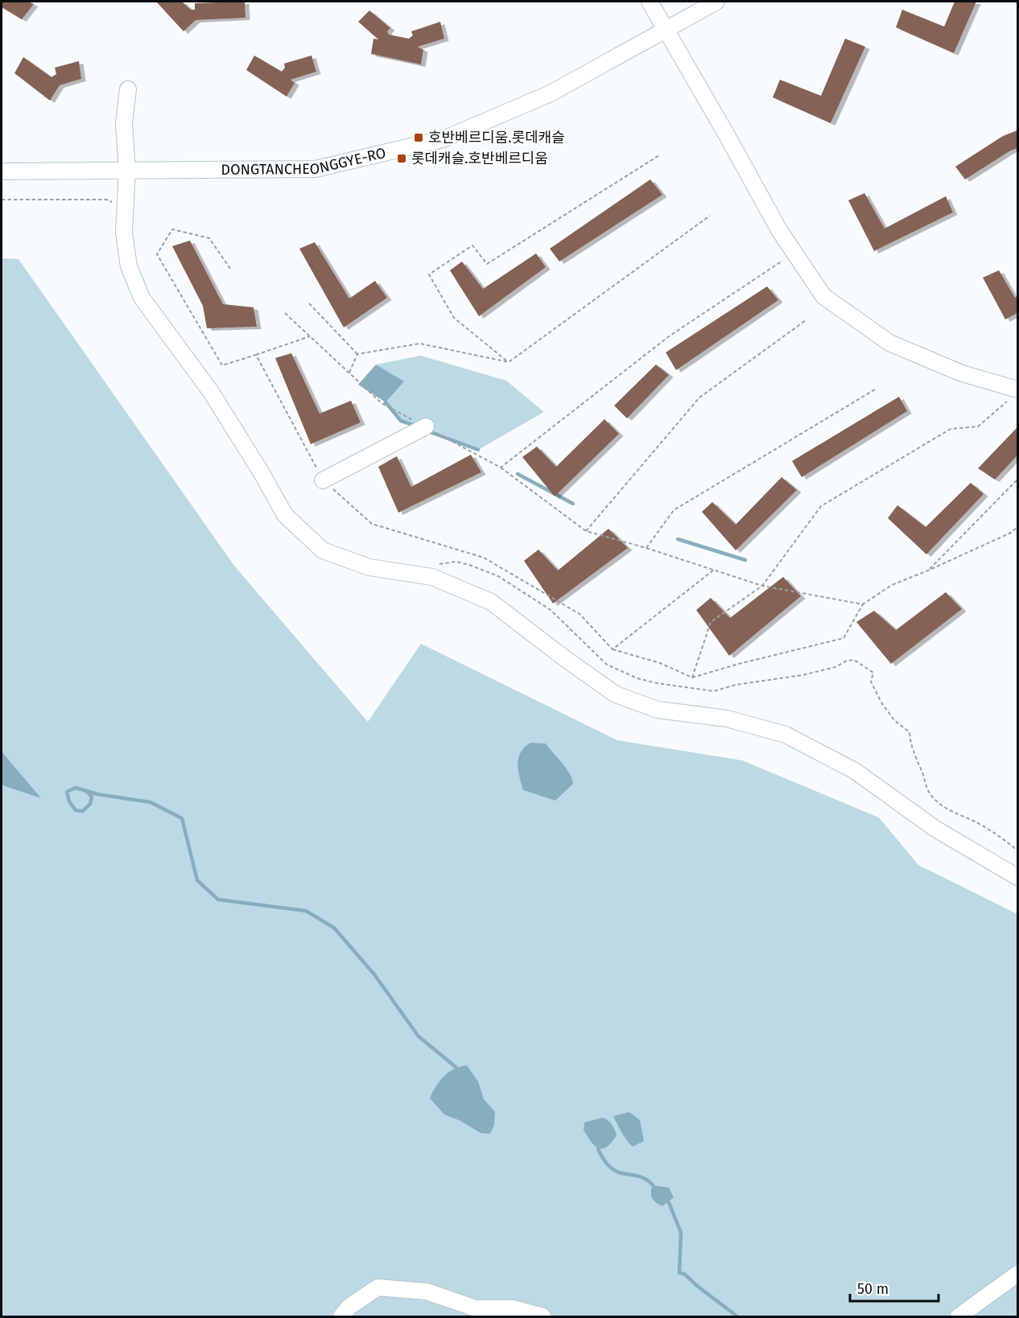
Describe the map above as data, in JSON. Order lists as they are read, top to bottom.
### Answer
{
  "streets": {
    "street": ["DONGTANCHEONGGYE-RO"]
  },
  "places": {
    "transit": ["호반베르디움.롯데캐슬", "롯데캐슬.호반베르디움"]
  },
  "scale_bar": "50 m"
}
